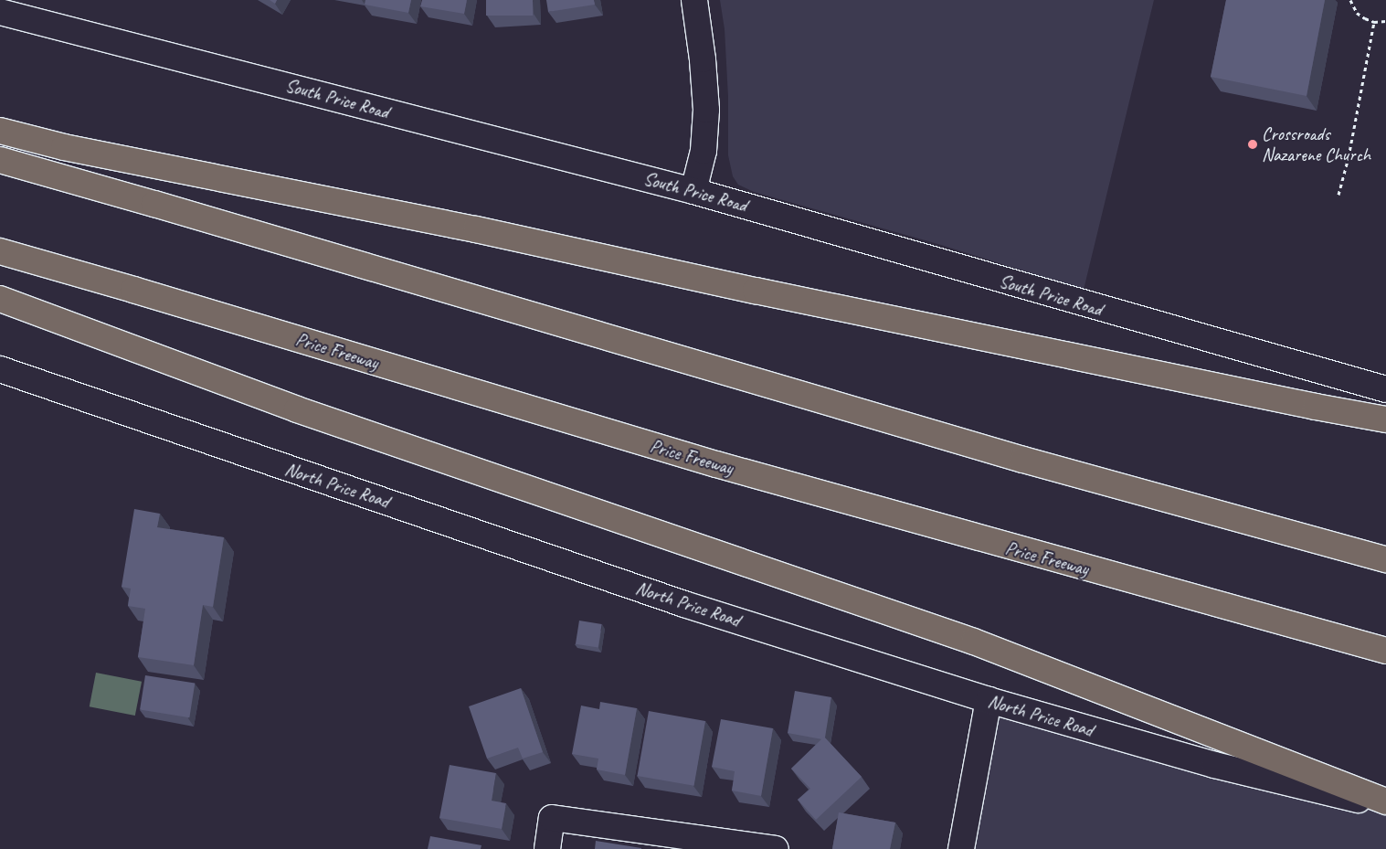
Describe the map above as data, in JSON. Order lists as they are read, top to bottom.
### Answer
{
  "streets": {
    "highway": ["Price Freeway"],
    "main road": ["South Price Road", "North Price Road"]
  },
  "places": ["Crossroads Nazarene Church"]
}
